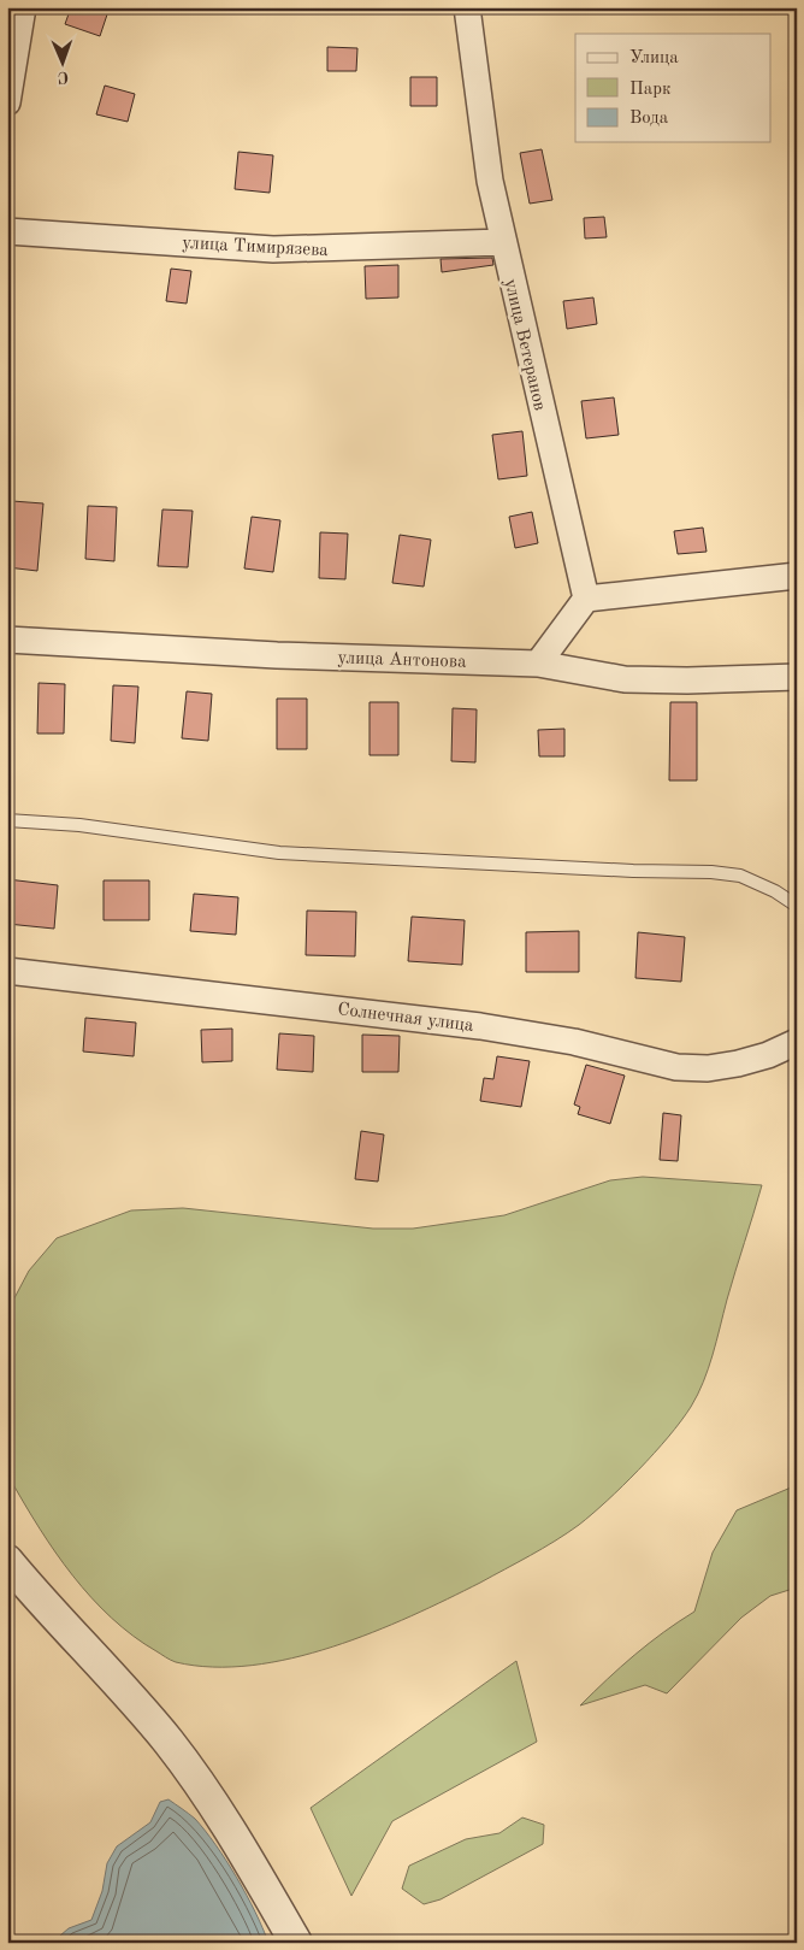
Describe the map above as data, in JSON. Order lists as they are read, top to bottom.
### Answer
{
  "streets": {
    "street": [
      "улица Тимирязева",
      "улица Ветеранов",
      "улица Антонова",
      "Солнечная улица"
    ]
  },
  "crossings": [
    ["улица Тимирязева", "улица Ветеранов"]
  ],
  "legend": ["Улица", "Парк", "Вода"],
  "north": "bottom"
}
